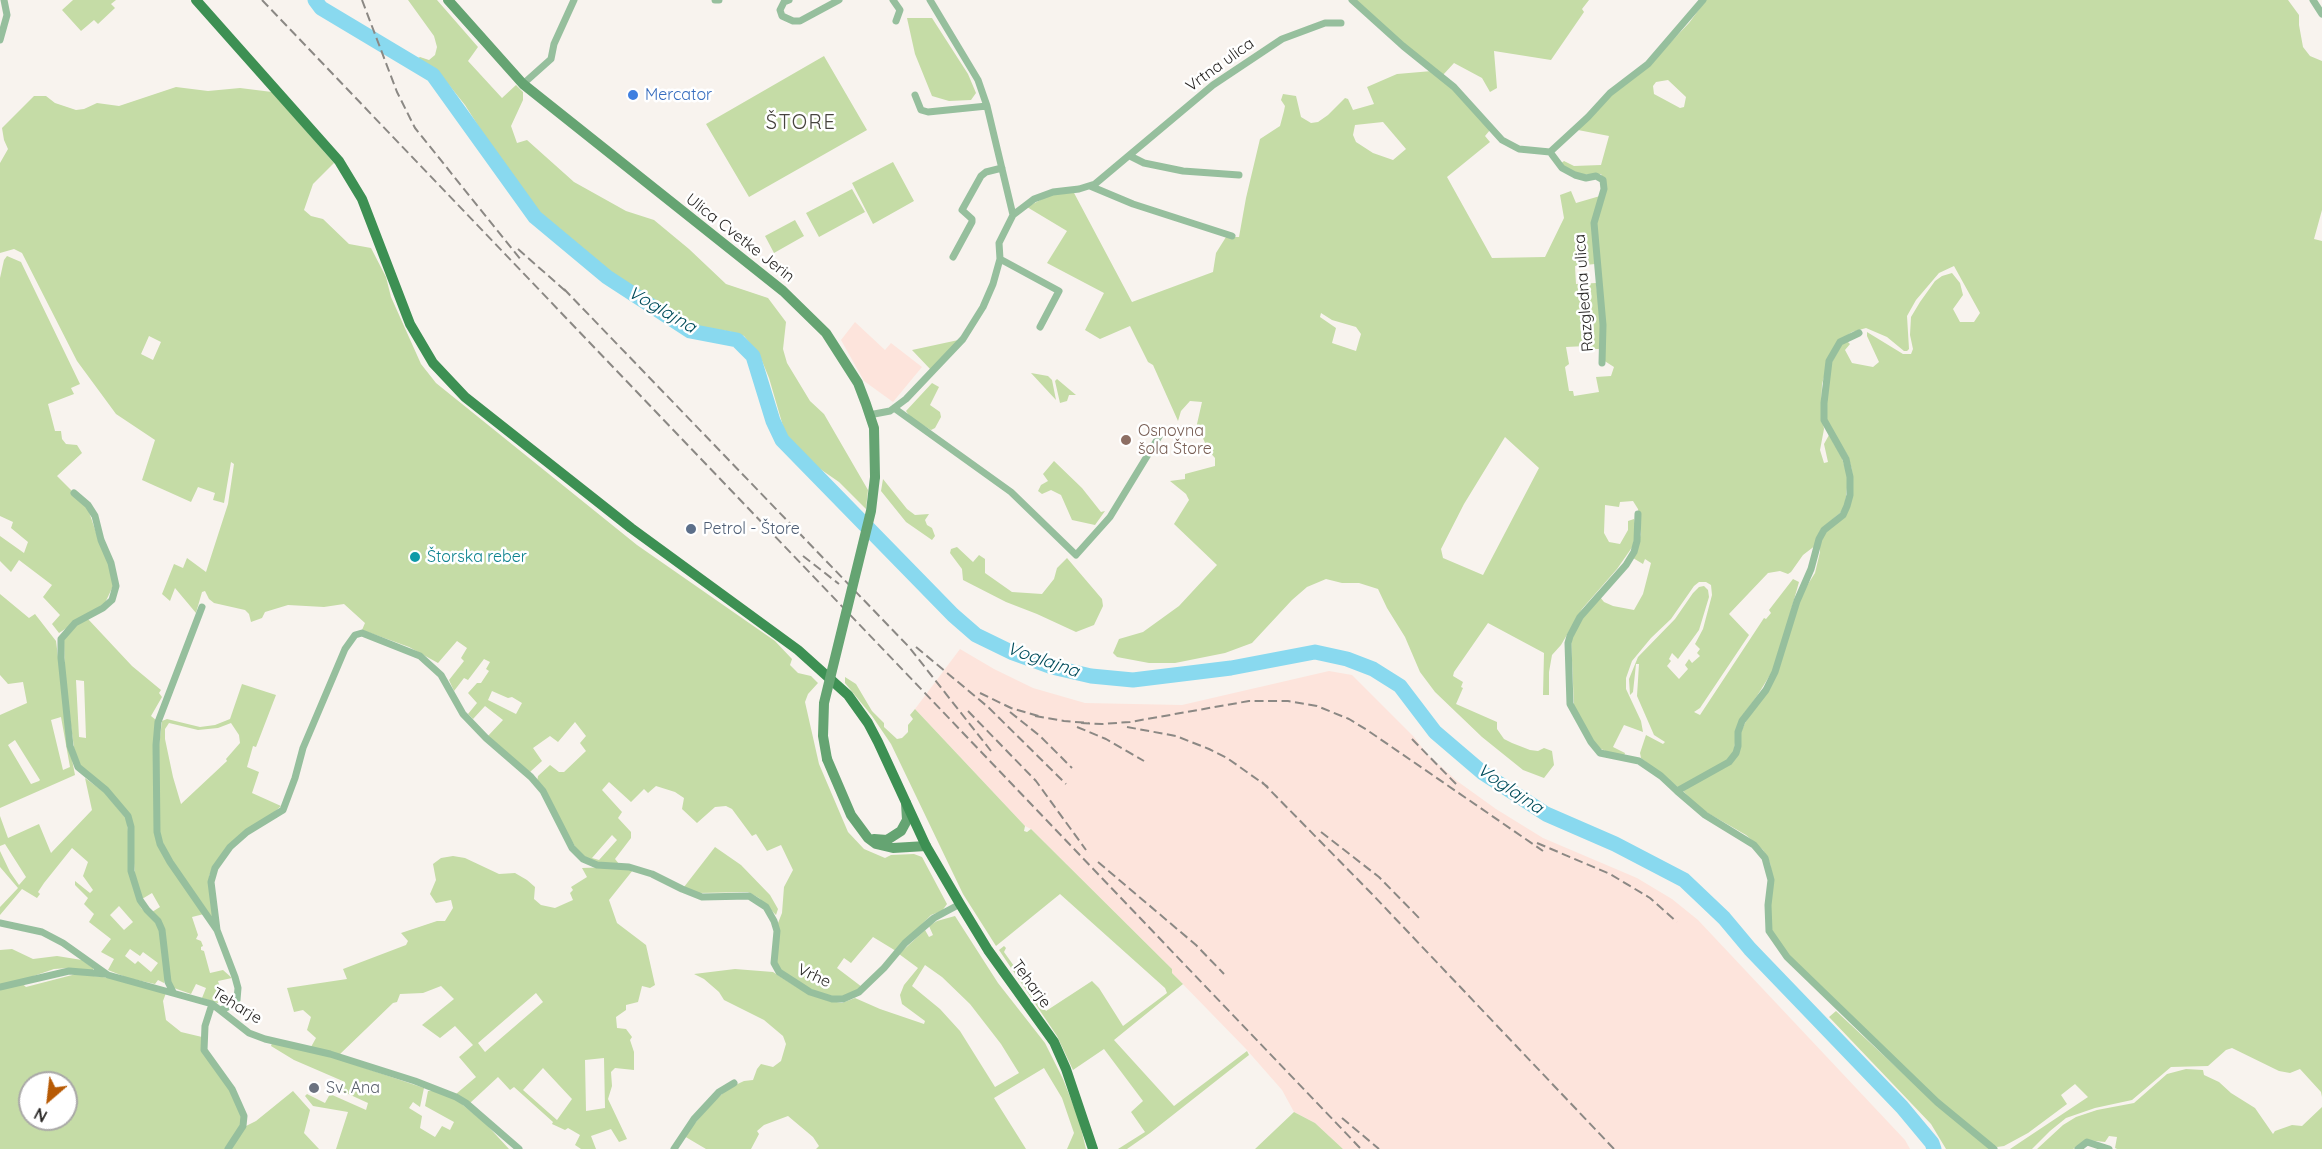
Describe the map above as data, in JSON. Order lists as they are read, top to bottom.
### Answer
{
  "streets": {
    "main road": ["Teharje"],
    "street": [
      "Vrtna ulica",
      "Ulica Cvetke Jerin",
      "Razgledna ulica",
      "Vrhe"
    ]
  },
  "crossings": [
    ["Vrhe", "Teharje"]
  ],
  "districts": ["ŠTORE"],
  "water": ["Voglajna"],
  "places": [
    "Mercator",
    "Osnovna šola Štore",
    "Petrol - Štore",
    "Štorska reber",
    "Sv. Ana"
  ],
  "north": "bottom left"
}
